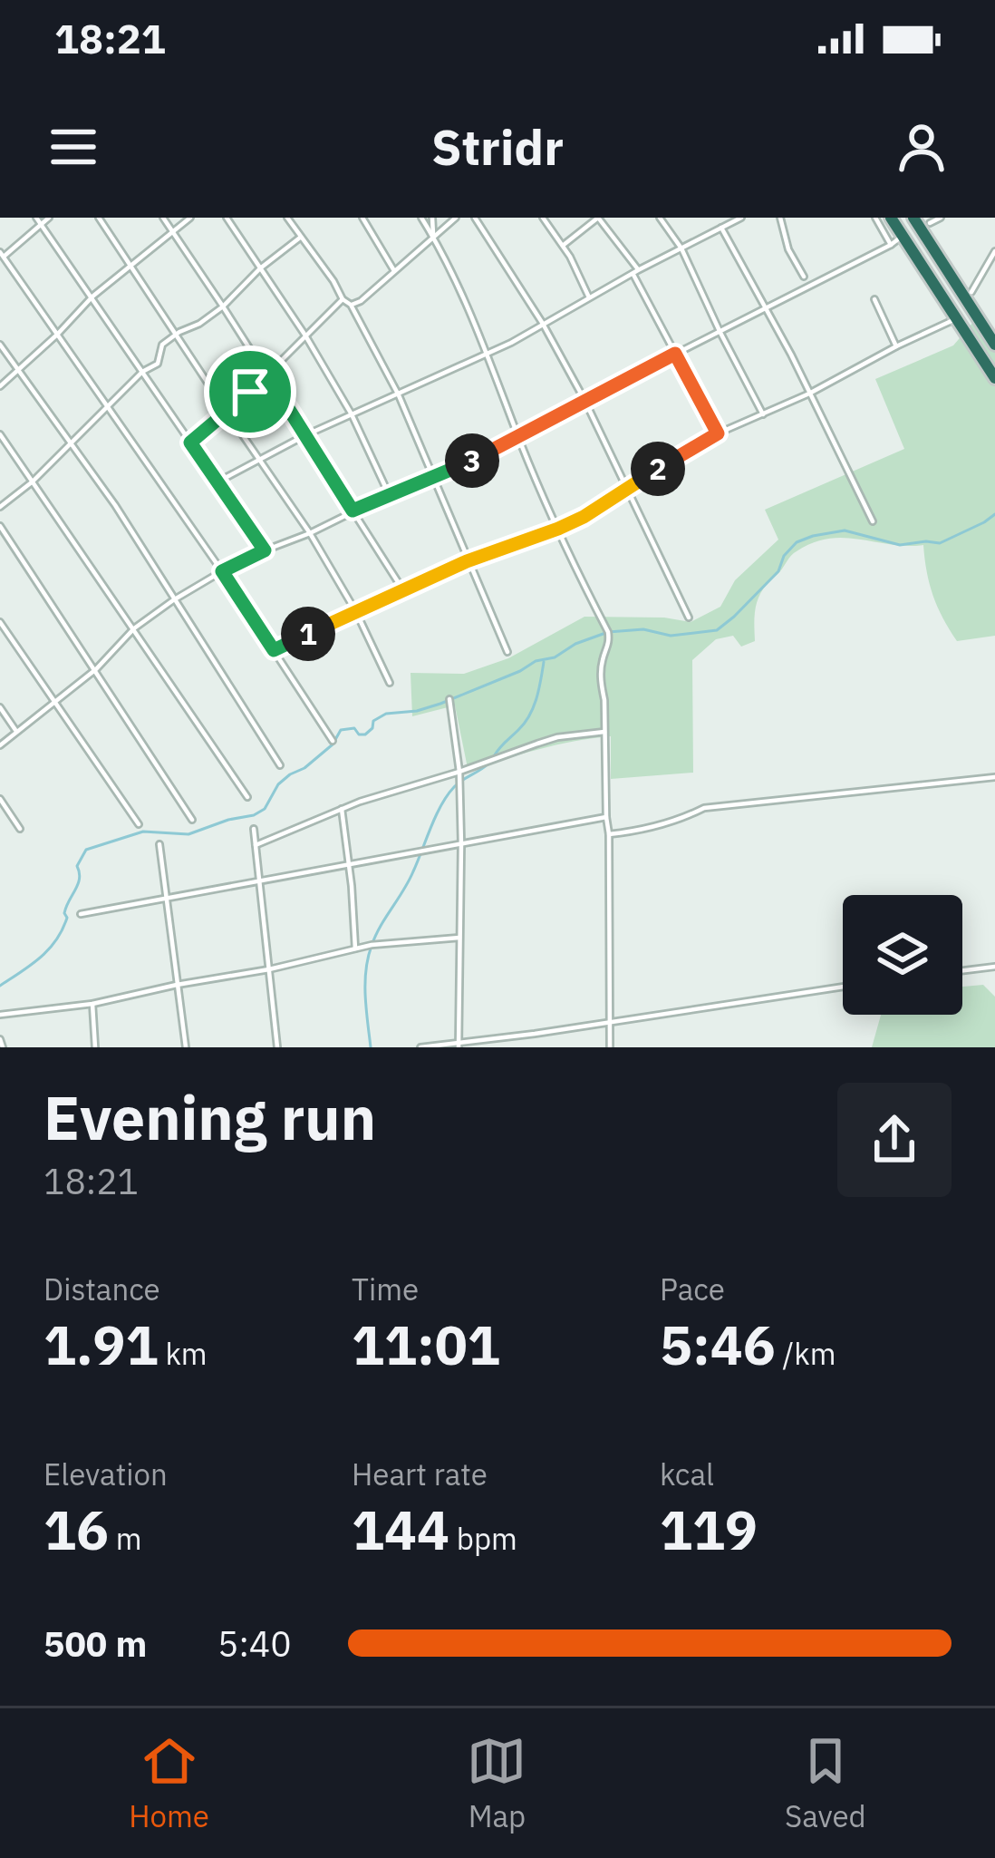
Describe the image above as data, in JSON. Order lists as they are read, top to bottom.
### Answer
{
  "page": {
    "status": "18:21",
    "header": "Stridr",
    "pins": ["3", "2", "1"],
    "heading": ["Evening run", "18:21"],
    "stats": [
      ["Distance", "1.91 km"],
      ["Time", "11:01"],
      ["Pace", "5:46 /km"],
      ["Elevation", "16 m"],
      ["Heart rate", "144 bpm"],
      ["kcal", "119"]
    ],
    "list": [
      {
        "name": "500 m",
        "note": "5:40"
      }
    ],
    "tabs": ["Home", "Map", "Saved"]
  }
}
